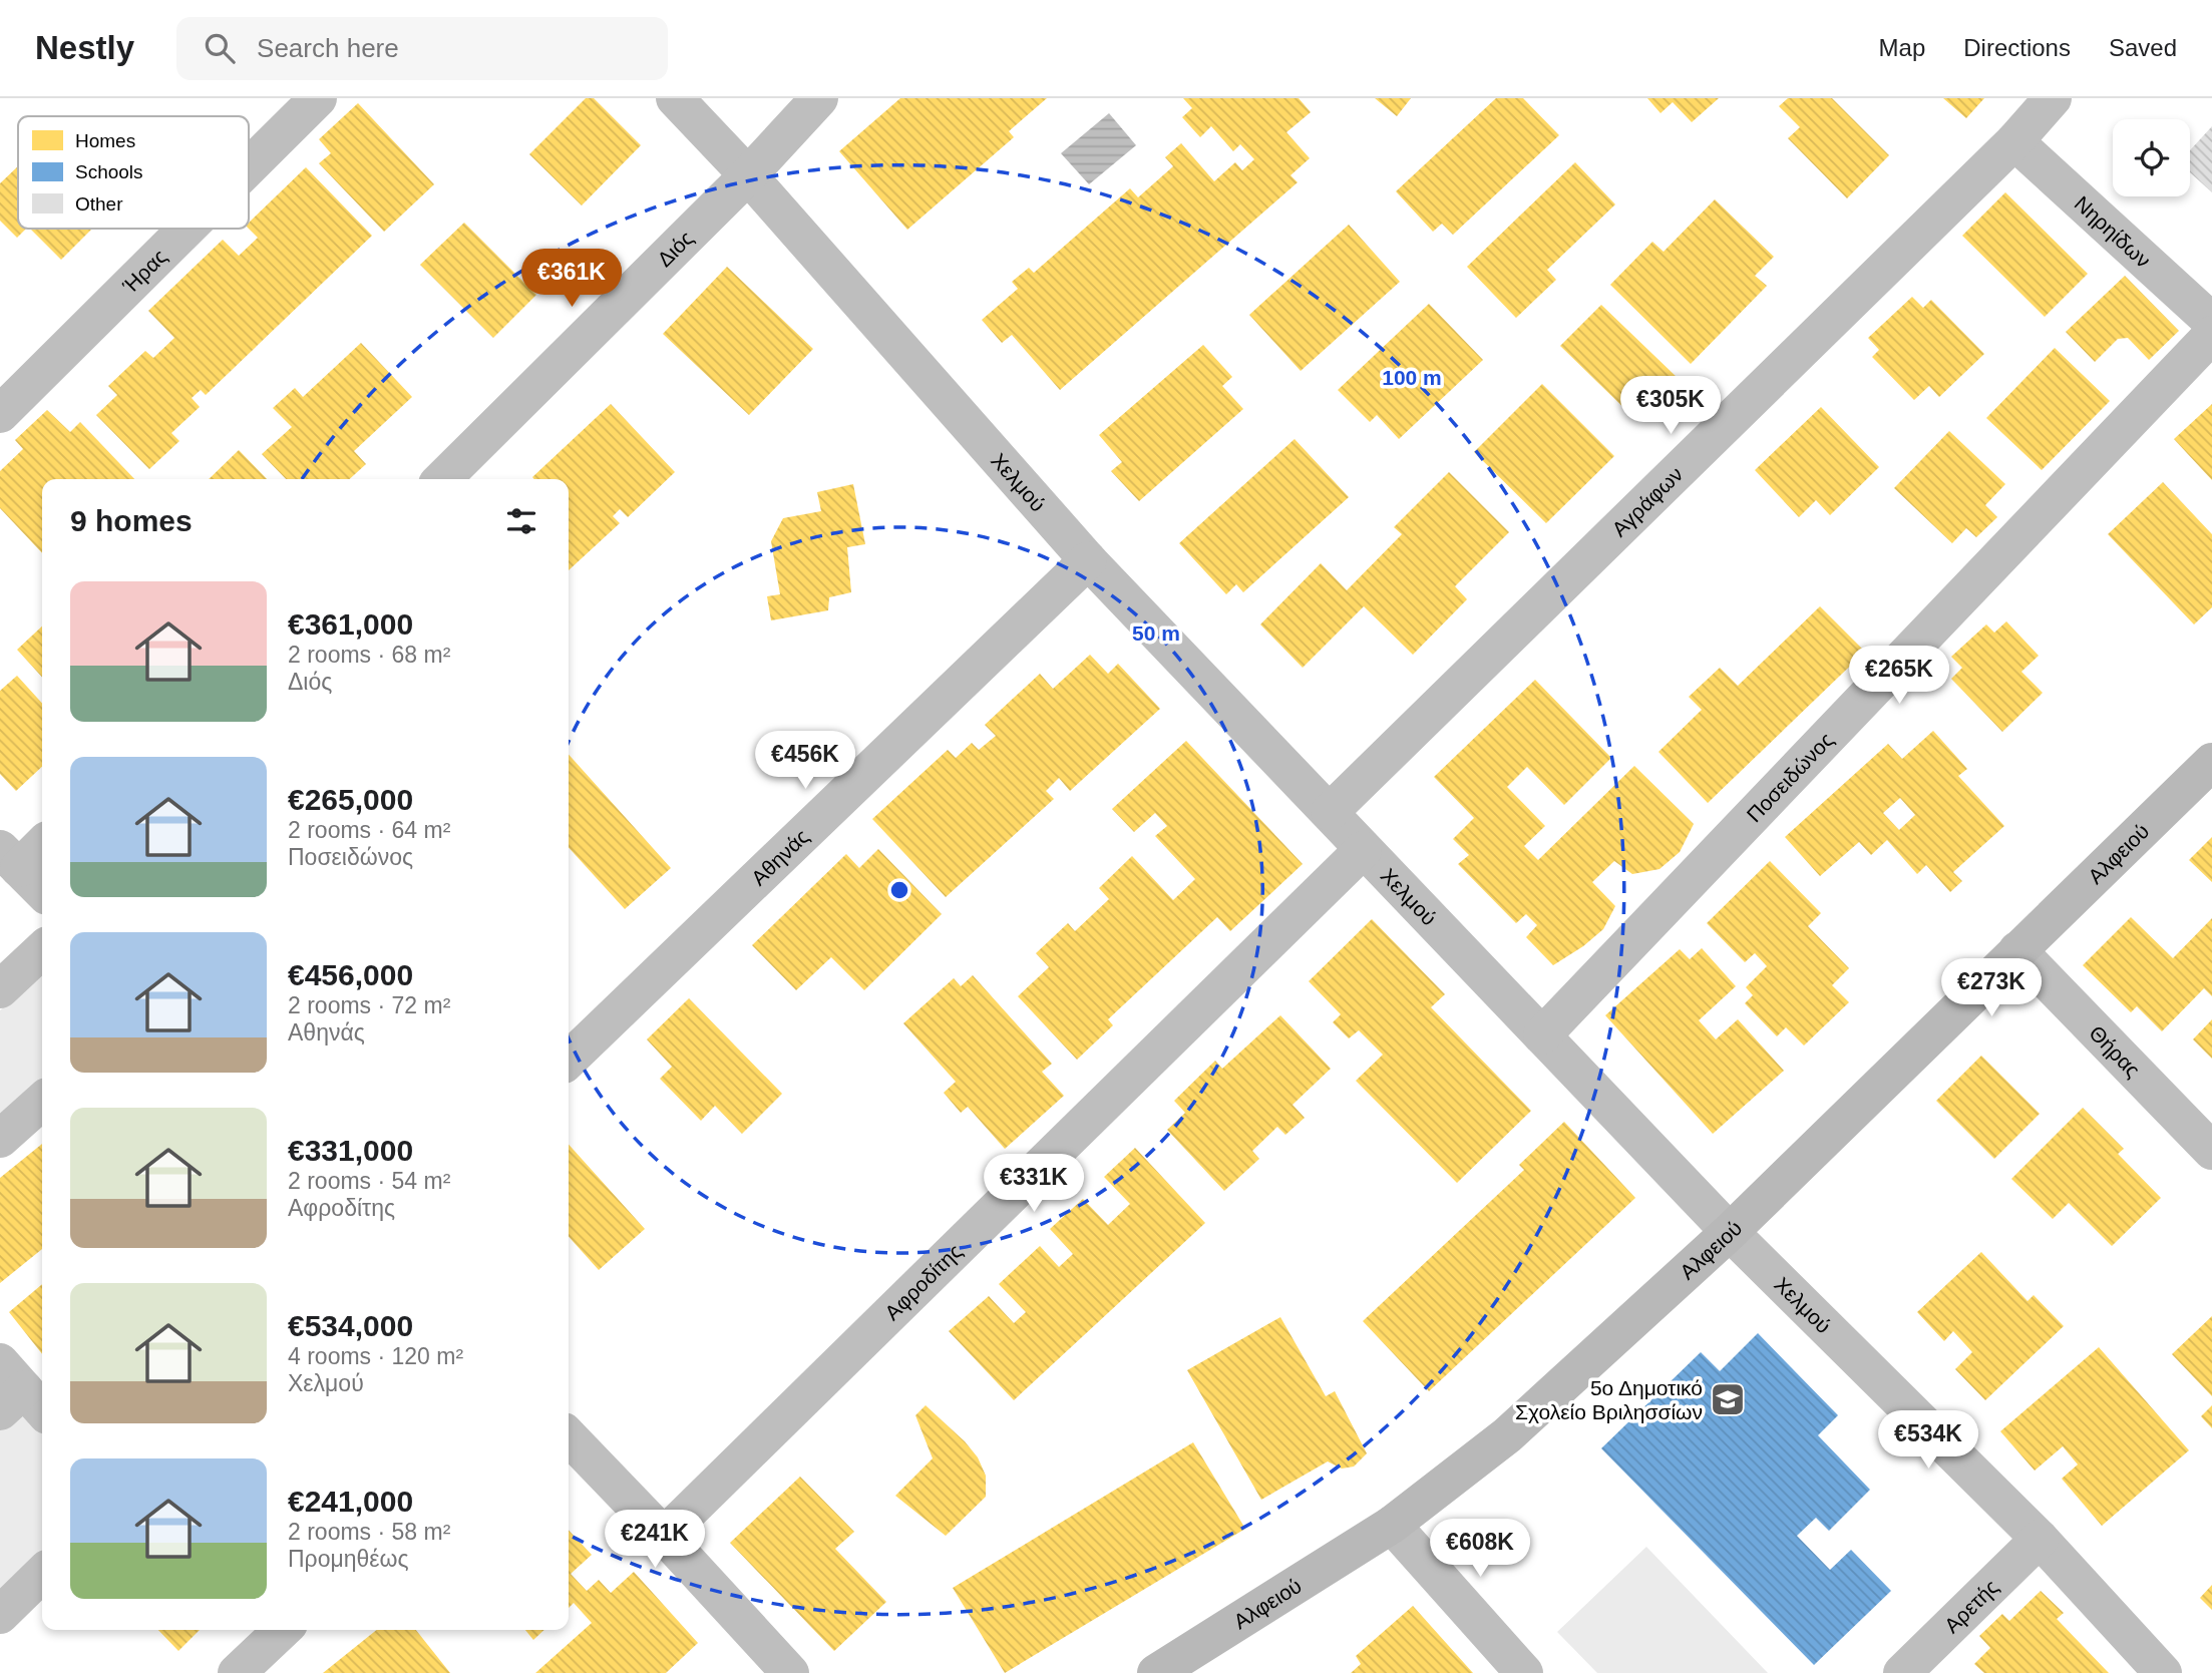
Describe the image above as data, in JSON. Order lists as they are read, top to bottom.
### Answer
{
  "streets": {
    "street": [
      "Νηρηίδων",
      "Διός",
      "Ήρας",
      "Χελμού",
      "Αγράφων",
      "Ποσειδώνος",
      "Αλφειού",
      "Αθηνάς",
      "Θήρας",
      "Αφροδίτης",
      "Αρετής"
    ]
  },
  "crossings": [
    ["Νηρηίδων", "Αγράφων"],
    ["Διός", "Χελμού"],
    ["Χελμού", "Αγράφων"],
    ["Χελμού", "Ποσειδώνος"],
    ["Χελμού", "Αλφειού"],
    ["Χελμού", "Αθηνάς"],
    ["Χελμού", "Αφροδίτης"],
    ["Χελμού", "Αρετής"],
    ["Αλφειού", "Θήρας"]
  ],
  "places": {
    "school or university": ["5ο Δημοτικό Σχολείο Βριλησσίων"]
  },
  "legend": ["Homes", "Schools", "Other"],
  "page": {
    "header": "Nestly",
    "search": "Search here",
    "nav": ["Map", "Directions", "Saved"],
    "price": [
      "€361K",
      "€305K",
      "€265K",
      "€456K",
      "€273K",
      "€331K",
      "€534K",
      "€241K",
      "€608K"
    ],
    "heading": "9 homes",
    "list": [
      {
        "name": "€361,000",
        "note": "2 rooms · 68 m² · Διός"
      },
      {
        "name": "€265,000",
        "note": "2 rooms · 64 m² · Ποσειδώνος"
      },
      {
        "name": "€456,000",
        "note": "2 rooms · 72 m² · Αθηνάς"
      },
      {
        "name": "€331,000",
        "note": "2 rooms · 54 m² · Αφροδίτης"
      },
      {
        "name": "€534,000",
        "note": "4 rooms · 120 m² · Χελμού"
      },
      {
        "name": "€241,000",
        "note": "2 rooms · 58 m² · Προμηθέως"
      }
    ]
  },
  "rings": ["100 m", "50 m"]
}
